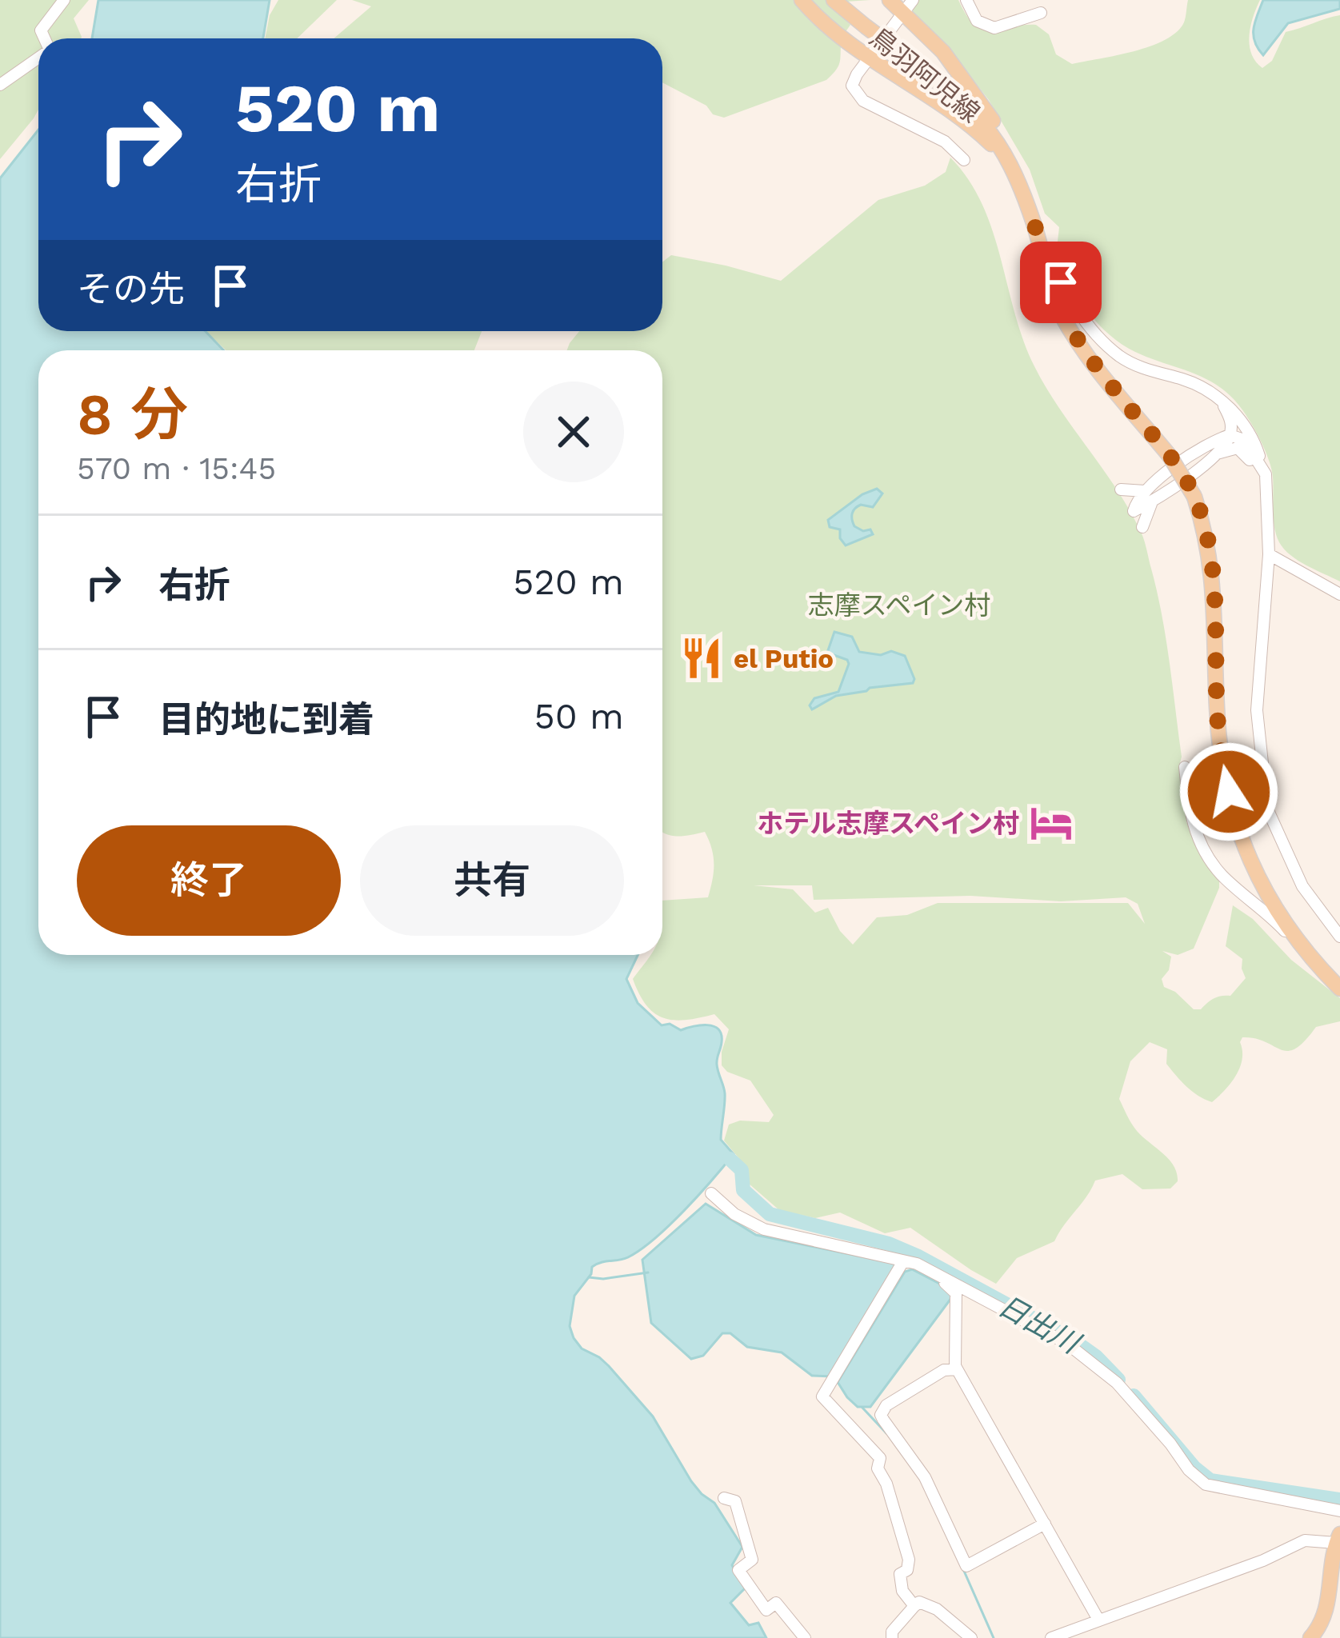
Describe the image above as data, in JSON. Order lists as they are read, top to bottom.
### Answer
{
  "streets": {
    "main road": ["鳥羽阿児線"]
  },
  "water": ["日出川"],
  "parks": ["志摩スペイン村"],
  "places": {
    "restaurant": ["el Putio"],
    "hotel": ["ホテル志摩スペイン村"]
  },
  "page": {
    "turn": ["520 m", "右折"],
    "then": "その先",
    "heading": ["8 分", "570 m · 15:45"],
    "list": [
      {
        "name": "右折",
        "value": "520 m"
      },
      {
        "name": "目的地に到着",
        "value": "50 m"
      }
    ],
    "buttons": ["終了", "共有"]
  }
}
